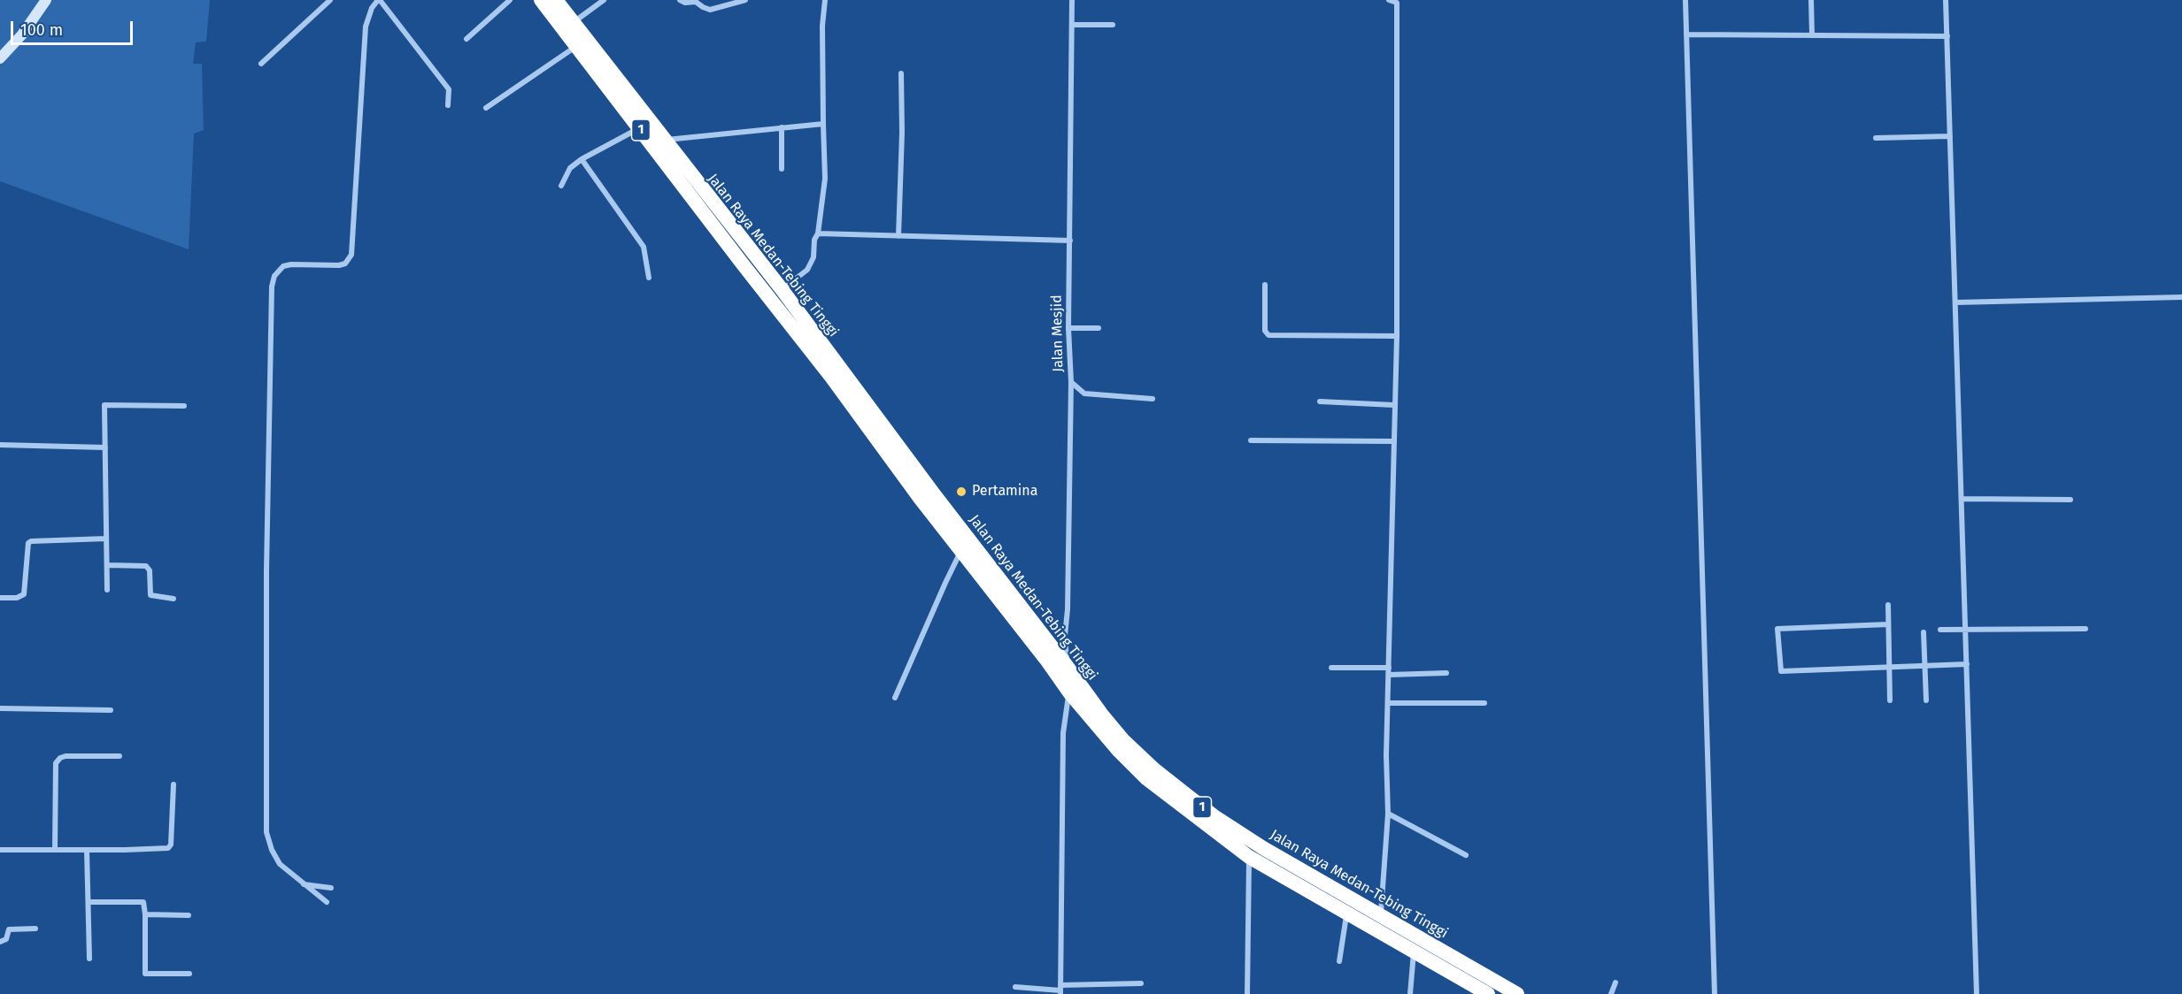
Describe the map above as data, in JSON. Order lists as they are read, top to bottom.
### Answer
{
  "streets": {
    "highway": ["1", "Jalan Raya Medan-Tebing Tinggi"],
    "street": ["Jalan Mesjid"]
  },
  "crossings": [
    ["Jalan Raya Medan-Tebing Tinggi", "Jalan Mesjid"]
  ],
  "places": ["Pertamina"],
  "scale_bar": "100 m"
}
